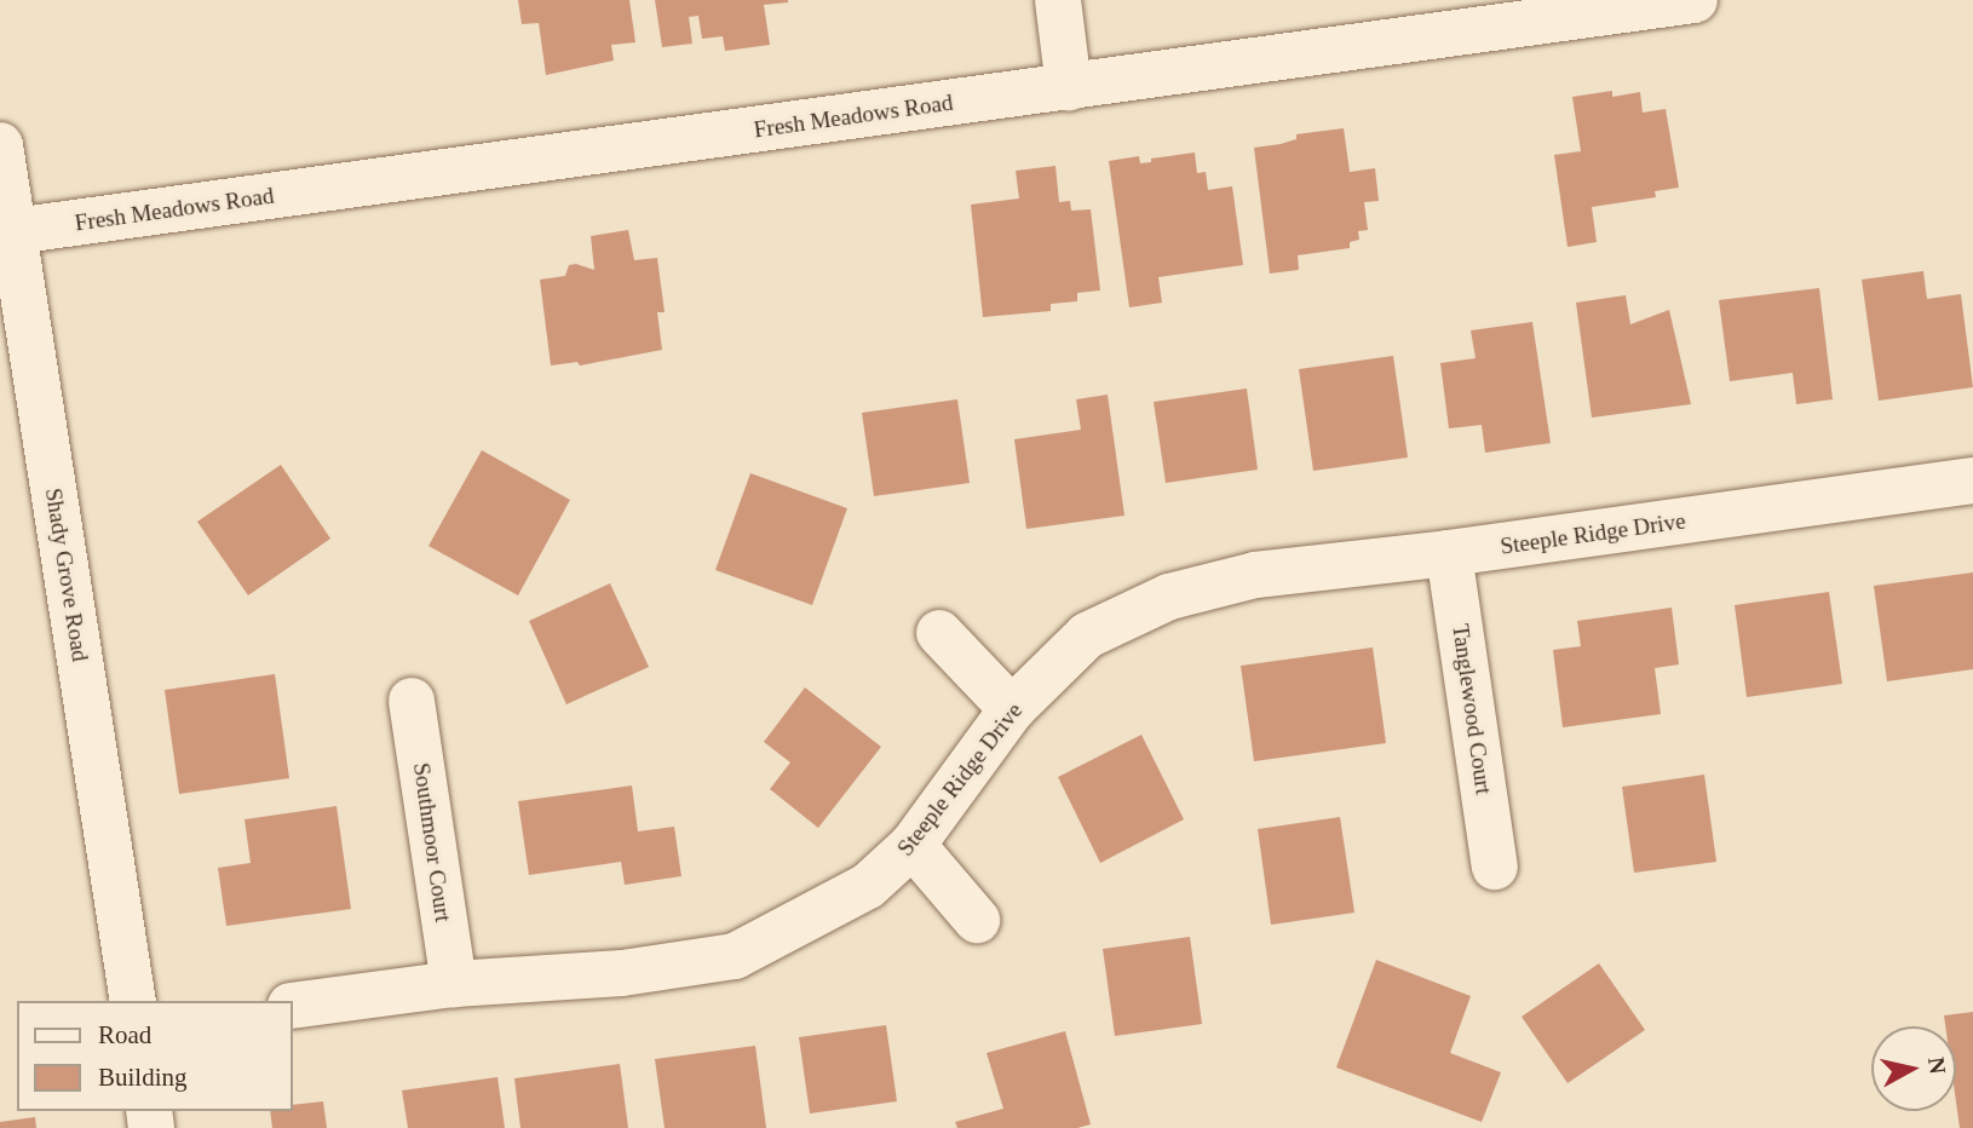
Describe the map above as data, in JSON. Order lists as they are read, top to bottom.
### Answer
{
  "streets": {
    "street": [
      "Fresh Meadows Road",
      "Steeple Ridge Drive",
      "Shady Grove Road",
      "Tanglewood Court",
      "Southmoor Court"
    ]
  },
  "crossings": [
    ["Fresh Meadows Road", "Shady Grove Road"],
    ["Steeple Ridge Drive", "Tanglewood Court"],
    ["Steeple Ridge Drive", "Southmoor Court"]
  ],
  "legend": ["Road", "Building"],
  "north": "right"
}
